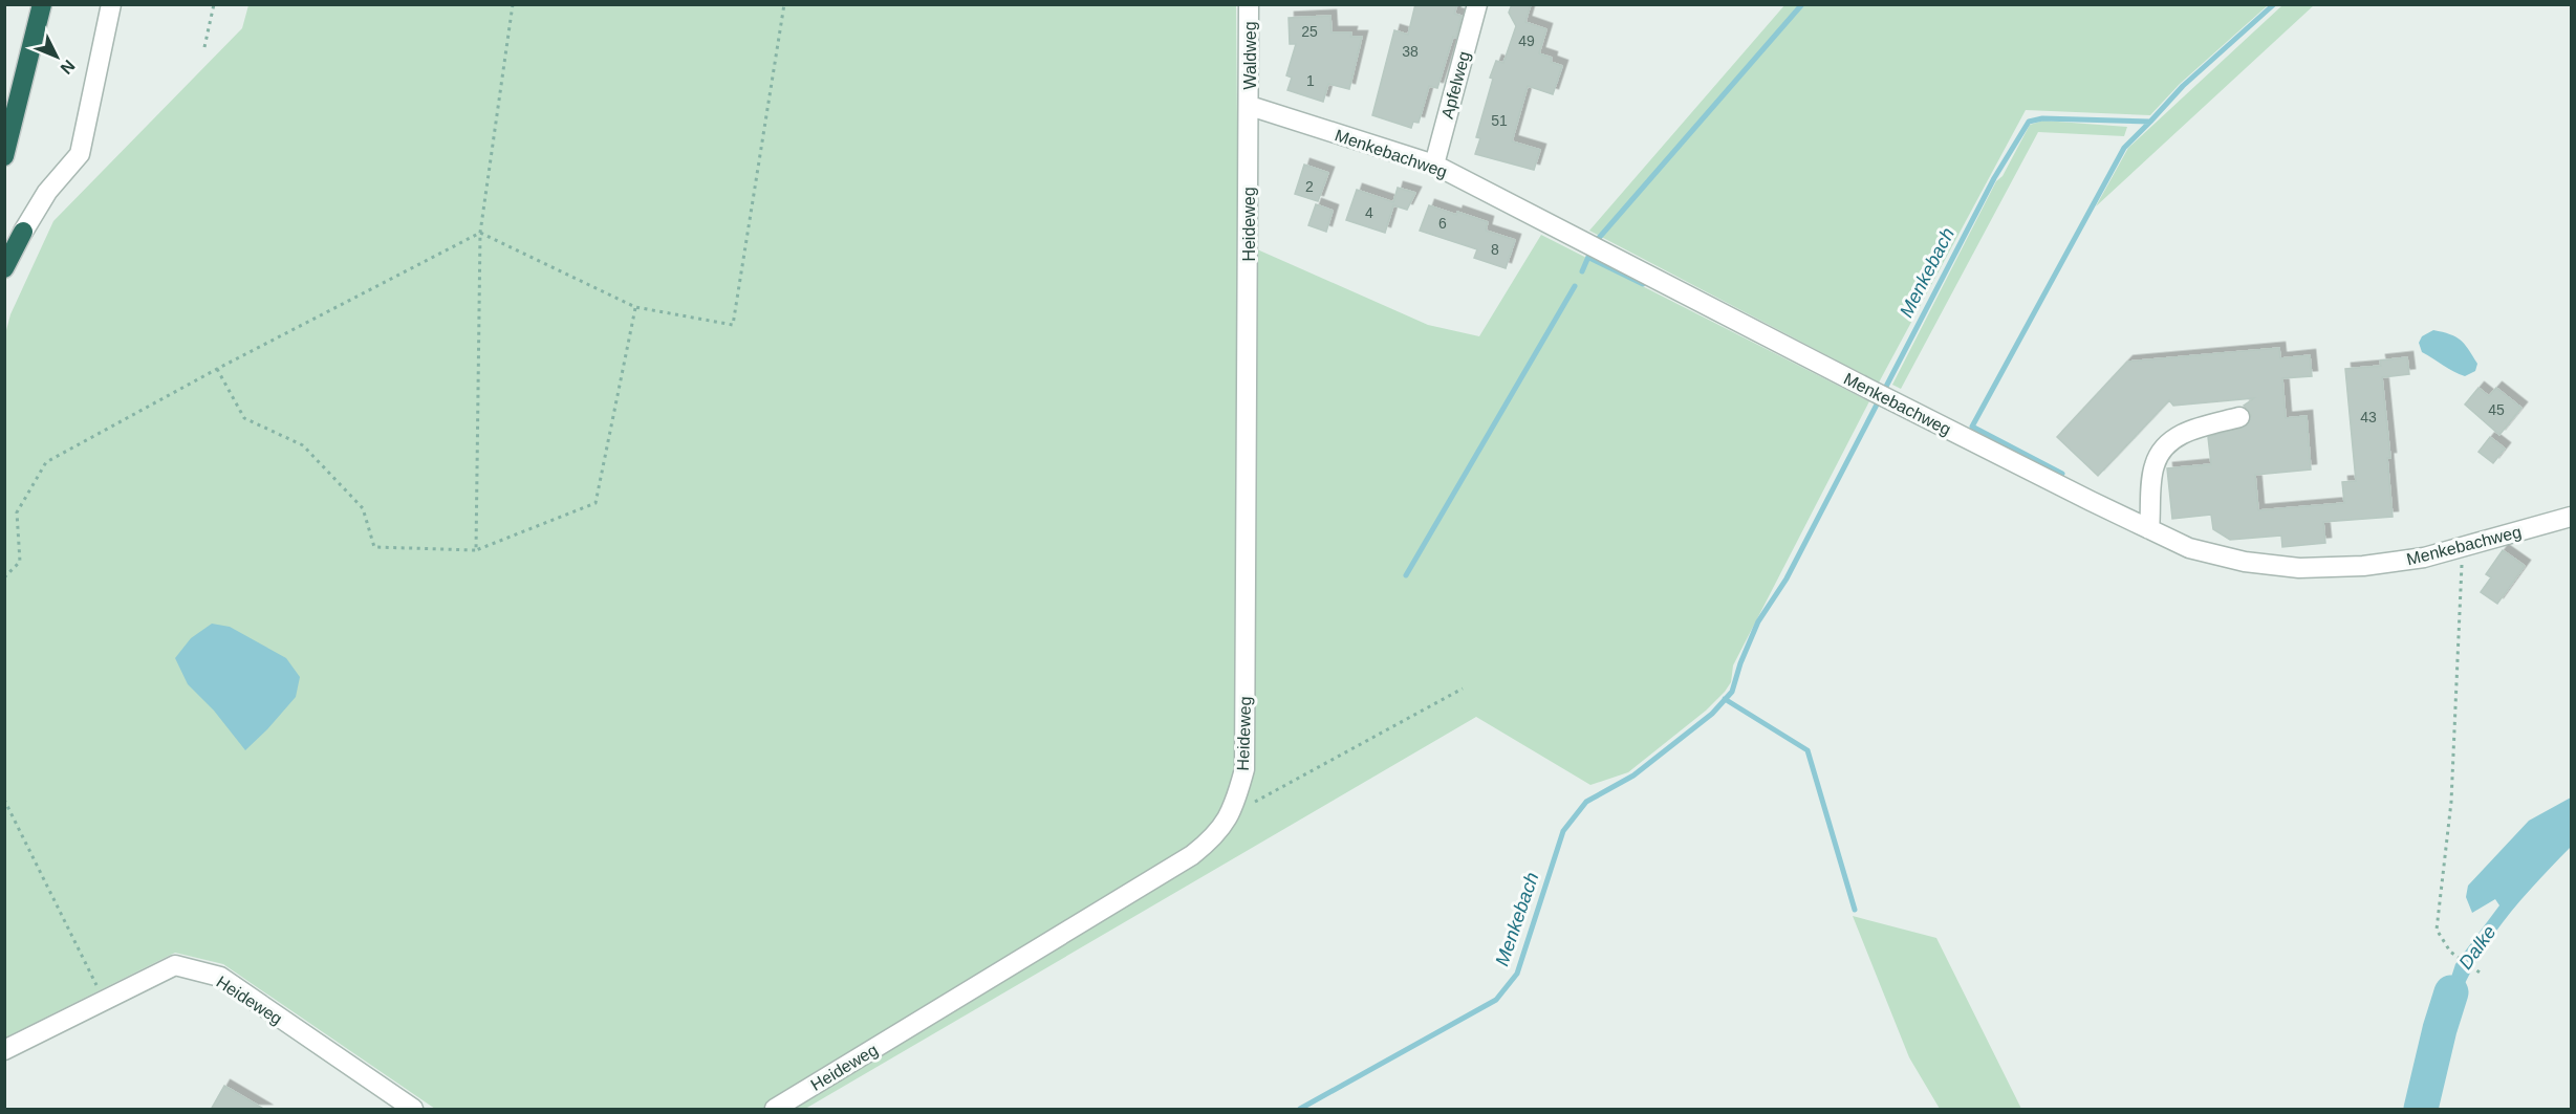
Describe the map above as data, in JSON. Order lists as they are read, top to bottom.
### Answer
{
  "streets": {
    "street": [
      "Waldweg",
      "Apfelweg",
      "Menkebachweg",
      "Heideweg"
    ]
  },
  "crossings": [
    ["Waldweg", "Menkebachweg"],
    ["Waldweg", "Heideweg"],
    ["Apfelweg", "Menkebachweg"],
    ["Menkebachweg", "Heideweg"]
  ],
  "water": ["Menkebach", "Dalke"],
  "house_numbers": [
    "25",
    "49",
    "38",
    "1",
    "51",
    "2",
    "4",
    "6",
    "8",
    "45",
    "43"
  ],
  "north": "bottom right"
}
